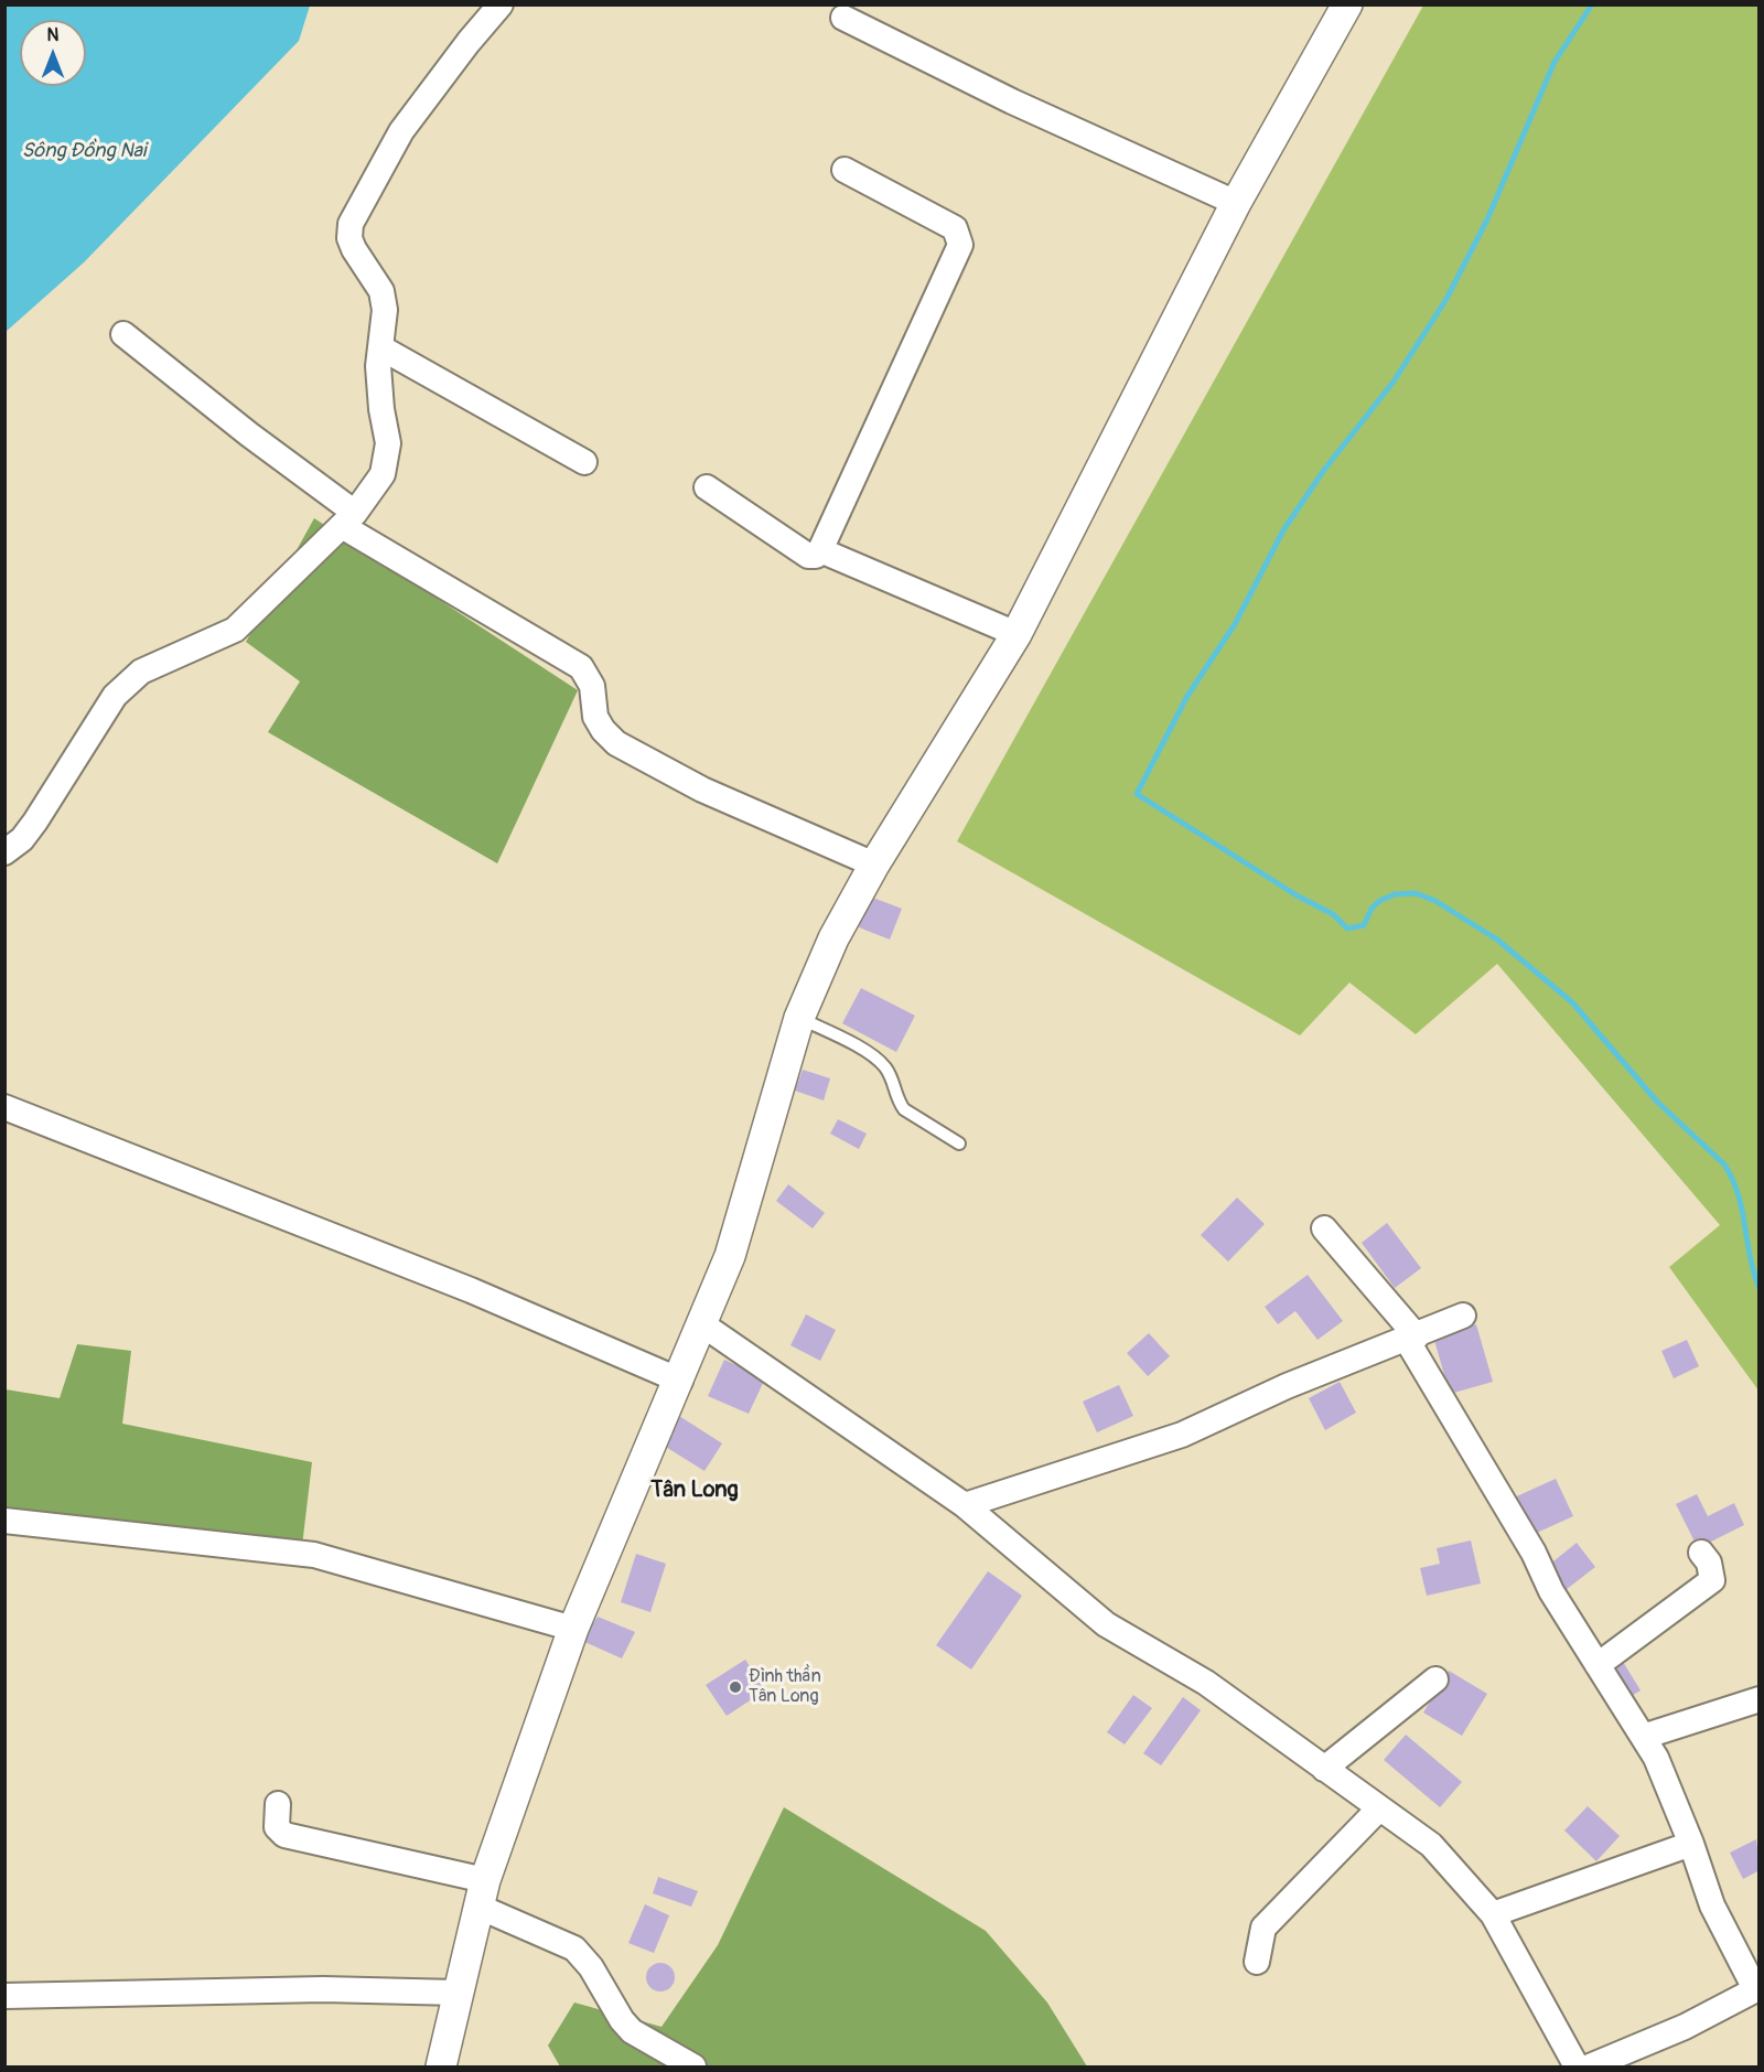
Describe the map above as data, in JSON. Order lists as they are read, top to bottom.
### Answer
{
  "districts": ["Tân Long"],
  "water": ["Sông Đồng Nai"],
  "places": ["Đình thần Tân Long"],
  "north": "top"
}
